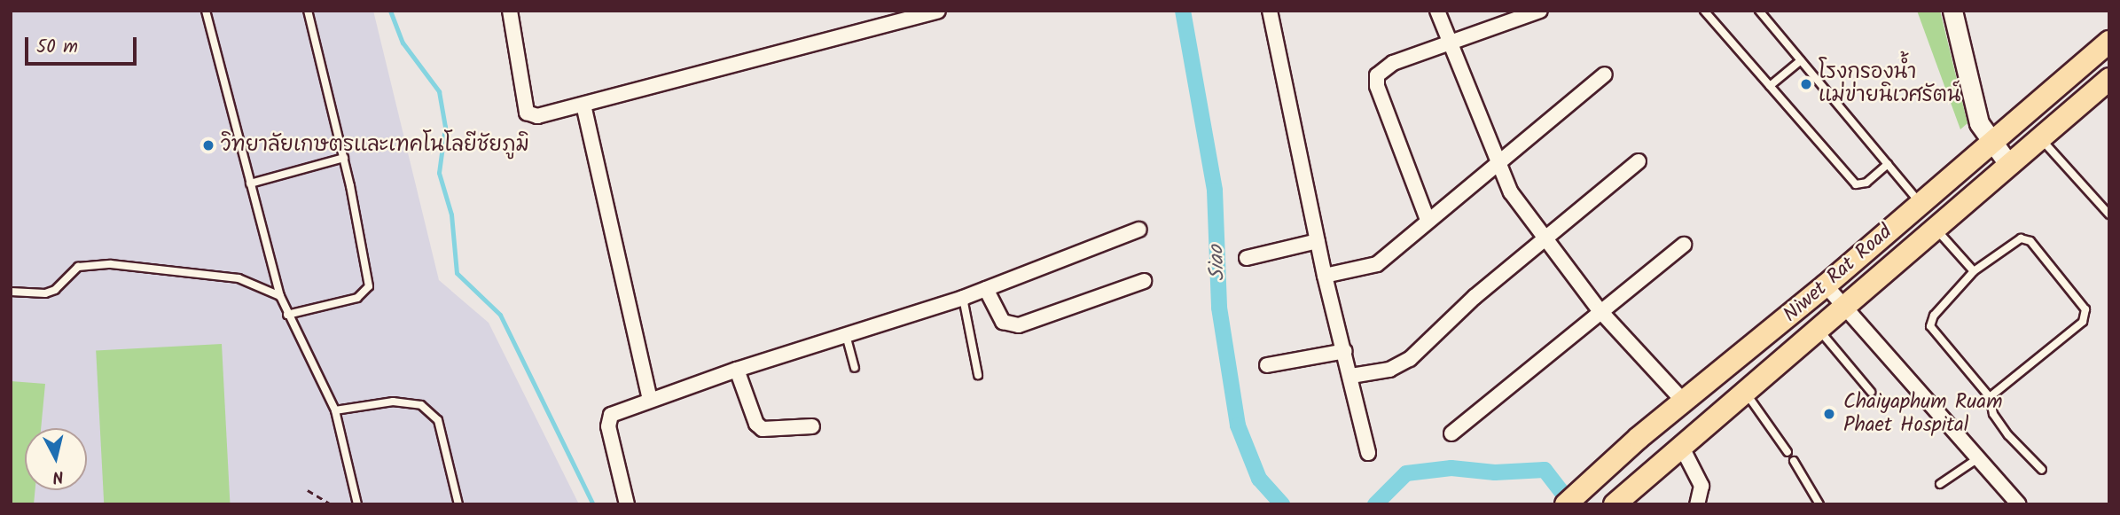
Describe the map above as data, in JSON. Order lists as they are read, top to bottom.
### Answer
{
  "streets": {
    "main road": ["Niwet Rat Road"]
  },
  "water": ["Siao"],
  "places": ["โรงกรองน้ำ แม่ข่ายนิเวศรัตน์", "วิทยาลัยเกษตรและเทคโนโลยีชัยภูมิ", "Chaiyaphum Ruam Phaet Hospital"],
  "scale_bar": "50 m",
  "north": "bottom"
}
